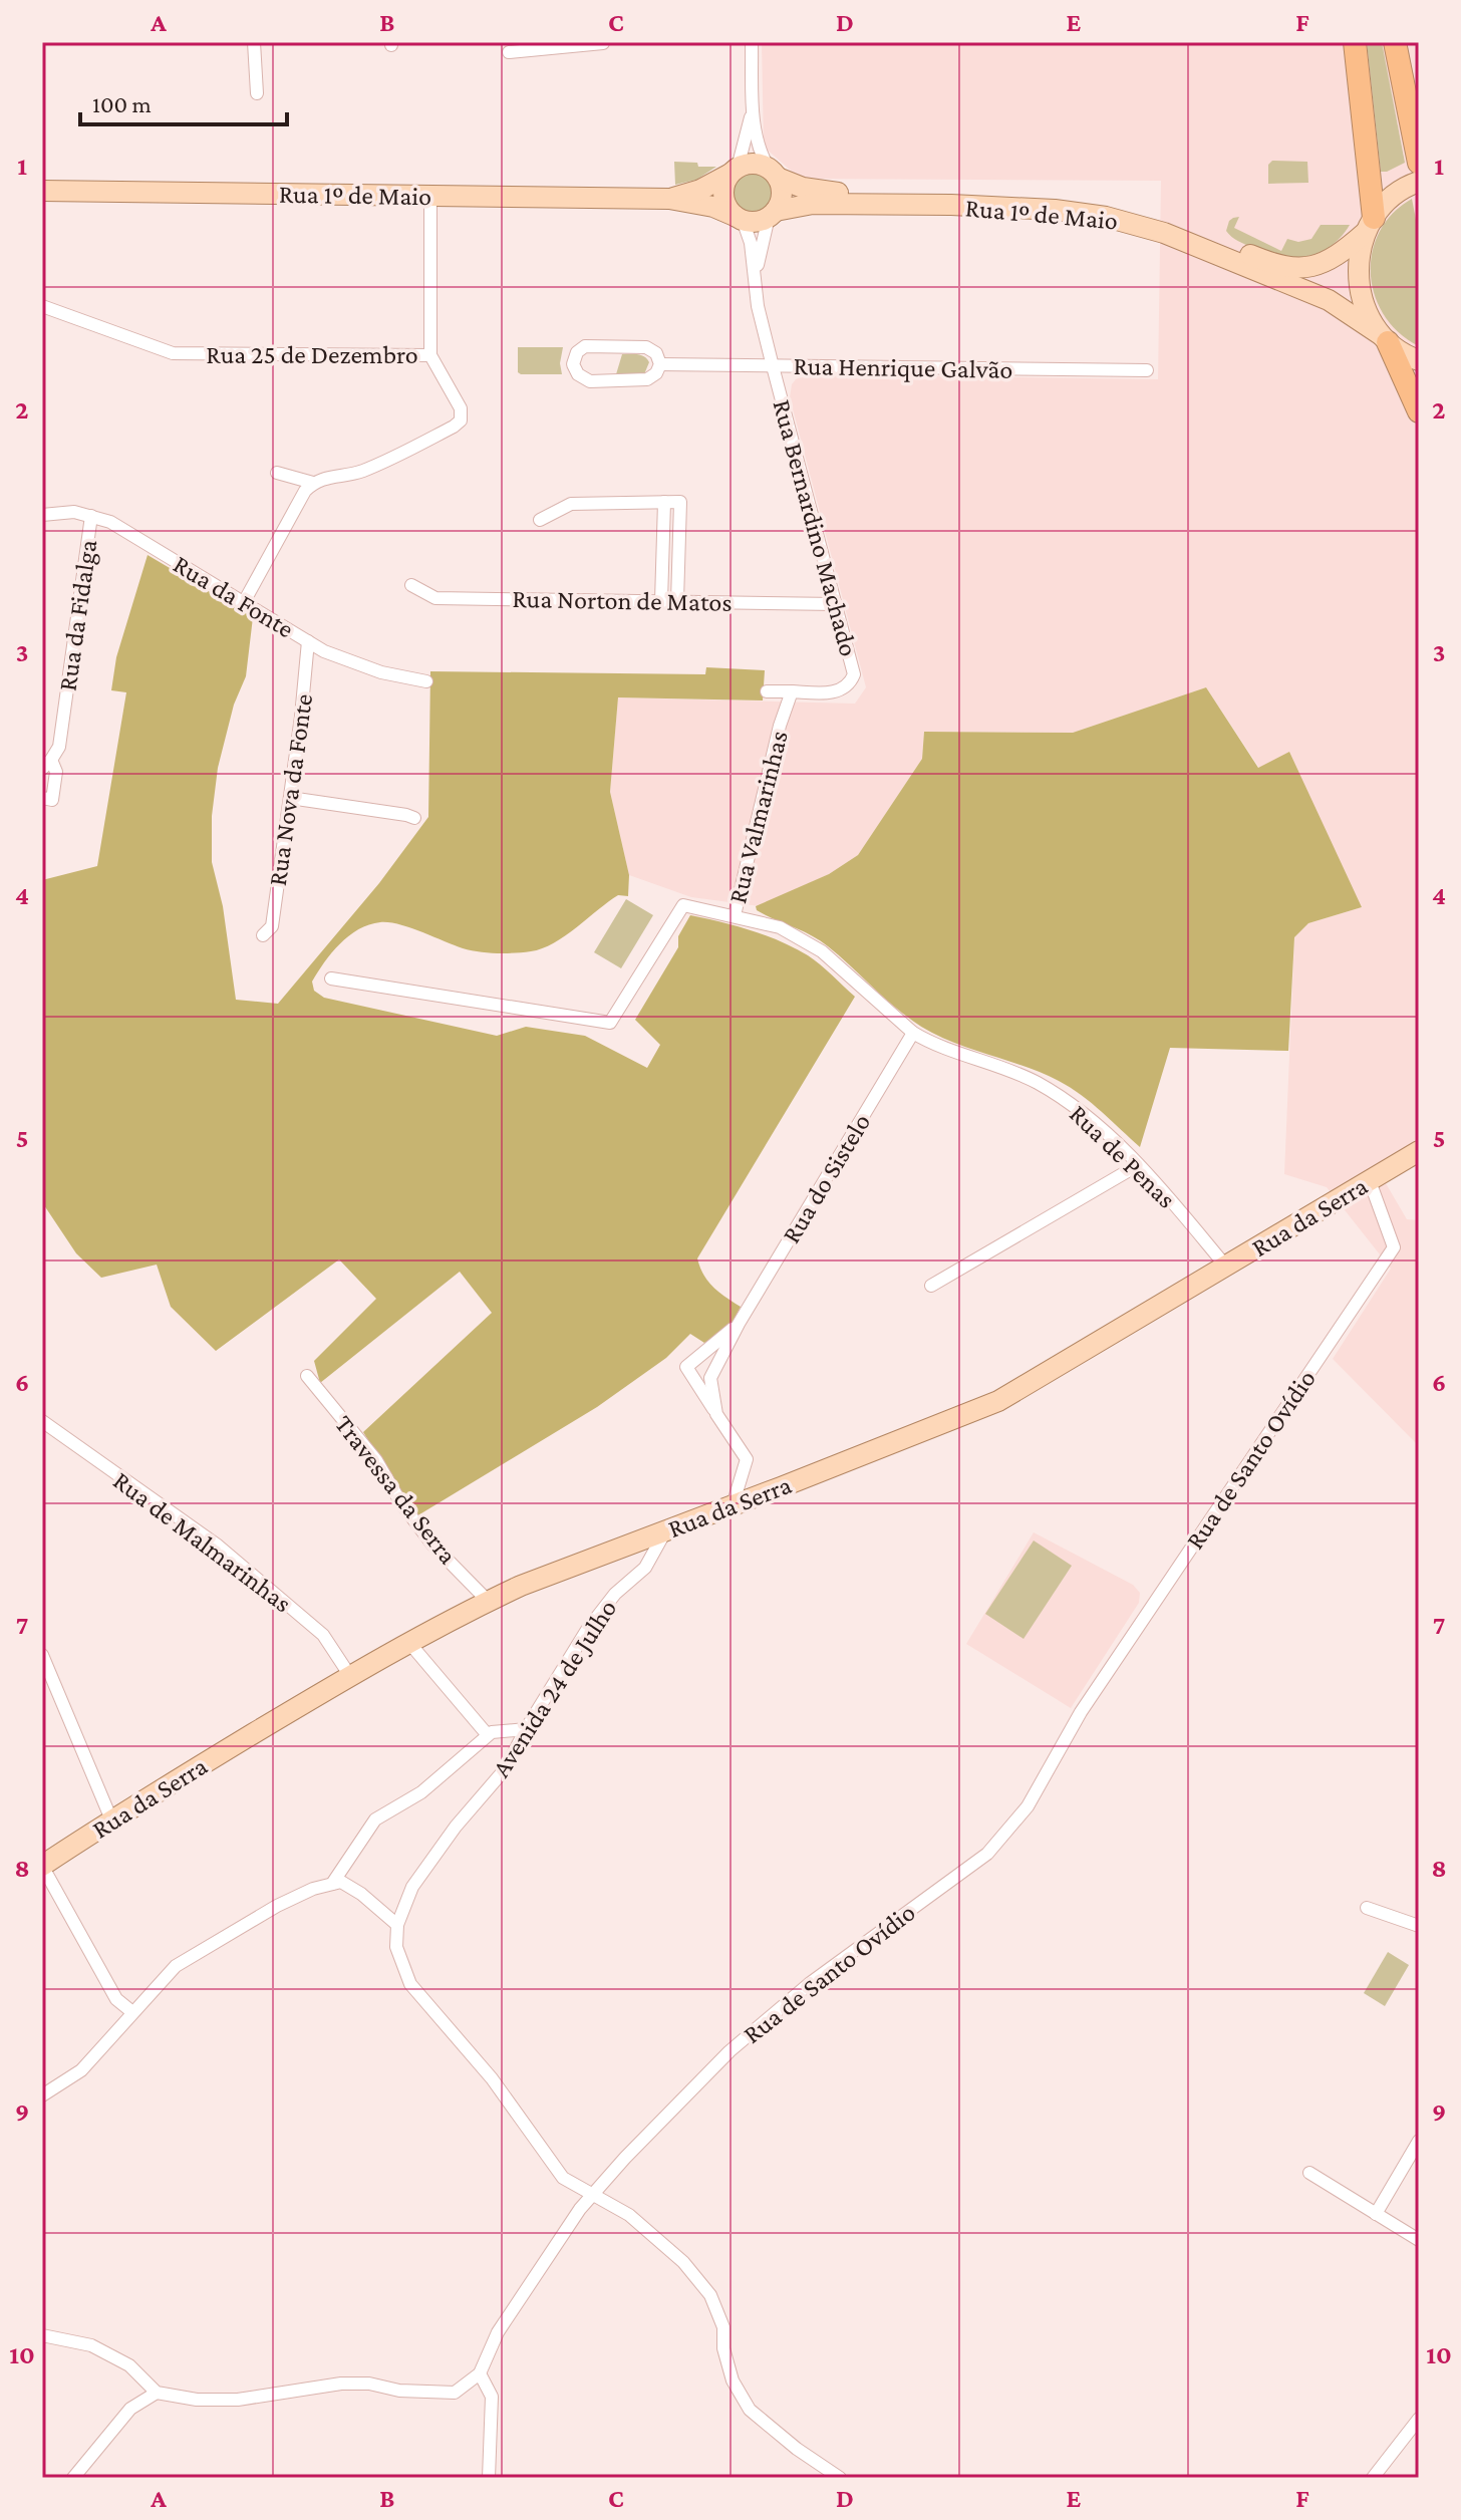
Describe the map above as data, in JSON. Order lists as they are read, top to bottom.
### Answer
{
  "streets": {
    "main road": ["Rua 1º de Maio", "Rua da Serra"],
    "street": [
      "Rua 25 de Dezembro",
      "Rua Henrique Galvão",
      "Rua Bernardino Machado",
      "Rua da Fonte",
      "Rua Norton de Matos",
      "Rua da Fidalga",
      "Rua Nova da Fonte",
      "Rua Valmarinhas",
      "Rua de Penas",
      "Rua do Sistelo",
      "Rua de Santo Ovídio",
      "Travessa da Serra",
      "Rua de Malmarinhas",
      "Avenida 24 de Julho"
    ]
  },
  "crossings": [
    ["Rua 1º de Maio", "Rua 25 de Dezembro"],
    ["Rua 1º de Maio", "Rua Bernardino Machado"],
    ["Rua Henrique Galvão", "Rua Bernardino Machado"],
    ["Rua Bernardino Machado", "Rua Norton de Matos"],
    ["Rua Bernardino Machado", "Rua Valmarinhas"],
    ["Rua da Fonte", "Rua da Fidalga"],
    ["Rua da Fonte", "Rua Nova da Fonte"],
    ["Rua Valmarinhas", "Rua de Penas"],
    ["Rua de Penas", "Rua do Sistelo"],
    ["Rua de Penas", "Rua da Serra"],
    ["Rua do Sistelo", "Rua da Serra"],
    ["Rua da Serra", "Rua de Santo Ovídio"],
    ["Rua da Serra", "Travessa da Serra"],
    ["Rua da Serra", "Rua de Malmarinhas"],
    ["Rua da Serra", "Avenida 24 de Julho"],
    ["Rua de Santo Ovídio", "Avenida 24 de Julho"]
  ],
  "scale_bar": "100 m",
  "grid": {
    "columns": [
      "A",
      "B",
      "C",
      "D",
      "E",
      "F"
    ],
    "rows": [
      "1",
      "2",
      "3",
      "4",
      "5",
      "6",
      "7",
      "8",
      "9",
      "10"
    ]
  }
}
